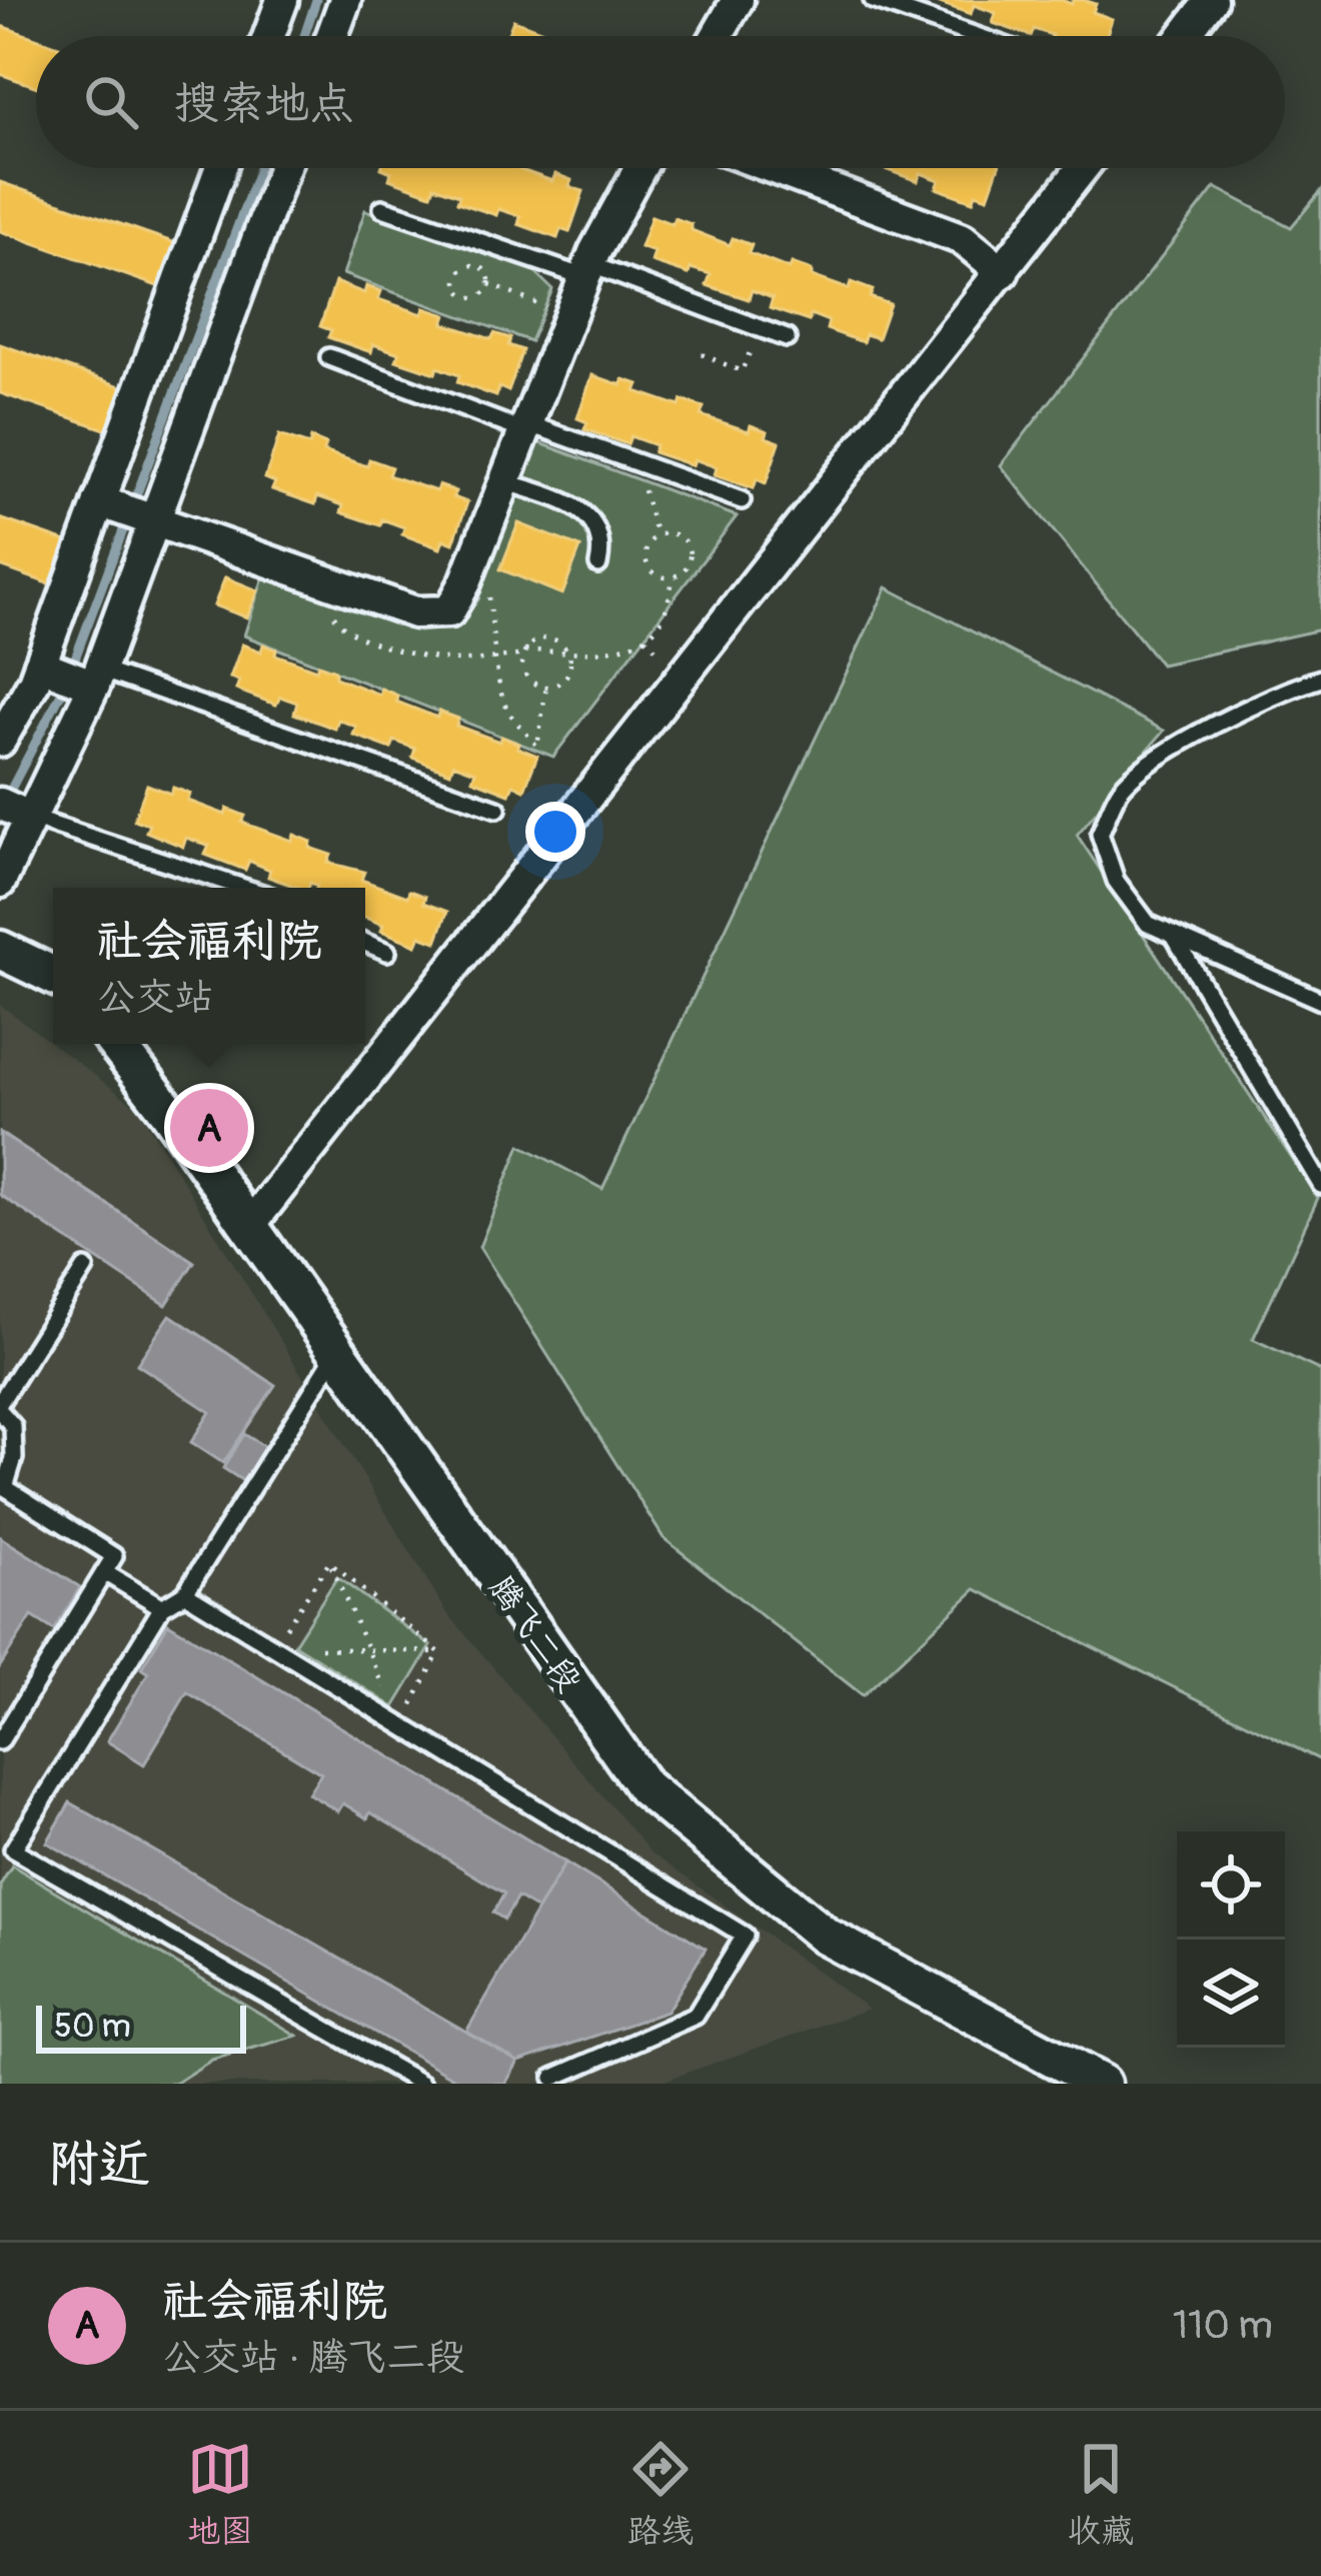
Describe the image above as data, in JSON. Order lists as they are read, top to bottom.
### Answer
{
  "streets": {
    "street": ["腾飞二段"]
  },
  "scale_bar": "50 m",
  "page": {
    "search": "搜索地点",
    "popup": ["社会福利院", "公交站"],
    "pins": "A",
    "scale": "50 m",
    "heading": "附近",
    "list": [
      {
        "mark": "A",
        "name": "社会福利院",
        "note": "公交站 · 腾飞二段",
        "value": "110 m"
      }
    ],
    "nav": ["地图", "路线", "收藏"]
  }
}
